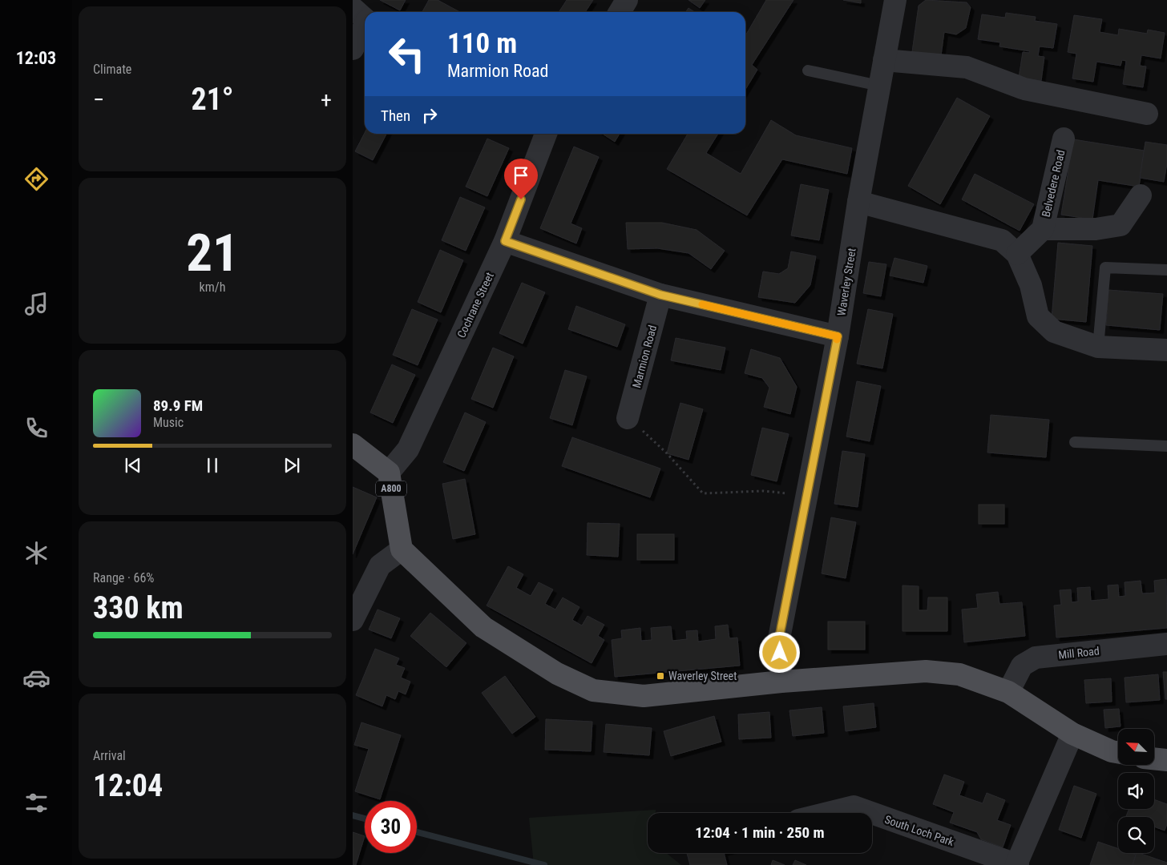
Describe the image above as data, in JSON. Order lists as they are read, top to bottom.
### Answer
{
  "streets": {
    "main road": ["A800"],
    "street": [
      "Belvedere Road",
      "Waverley Street",
      "Cochrane Street",
      "Marmion Road",
      "Mill Road",
      "South Loch Park"
    ]
  },
  "crossings": [
    ["Cochrane Street", "A800"]
  ],
  "places": {
    "transit": ["Waverley Street"]
  },
  "north": "top left",
  "page": {
    "tabs": "12:03",
    "tile": [
      "Climate",
      ["21", "km/h"],
      ["Range · 66%", "330 km"],
      ["Arrival", "12:04"]
    ],
    "turn": ["110 m", "Marmion Road"],
    "heat": ["−", "21°", "+"],
    "then": "Then",
    "song": ["89.9 FM", "Music"],
    "limit": "30",
    "trip": "12:04 · 1 min · 250 m"
  }
}
